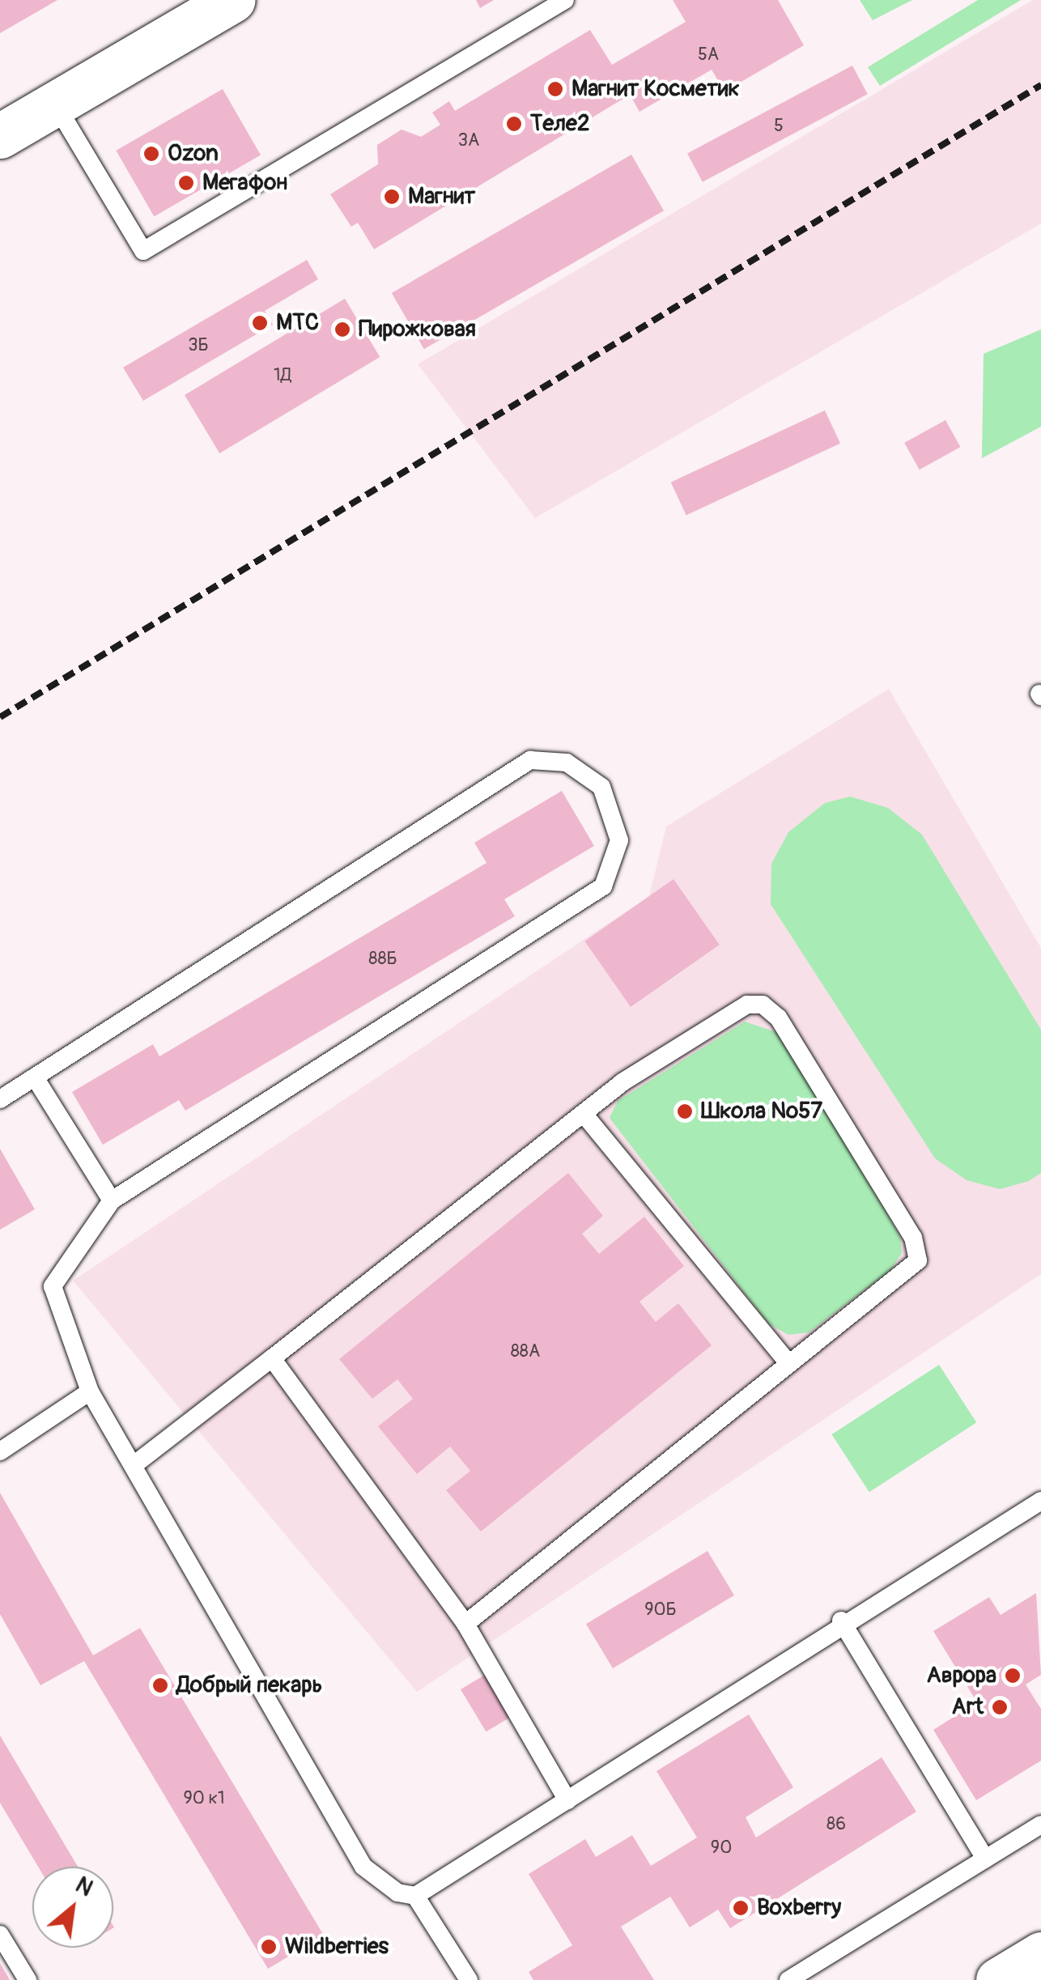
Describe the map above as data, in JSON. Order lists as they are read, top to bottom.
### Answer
{
  "places": [
    "Магнит Косметик",
    "Теле2",
    "Ozon",
    "Мегафон",
    "Магнит",
    "МТС",
    "Пирожковая",
    "Школа №57",
    "Аврора",
    "Добрый пекарь",
    "Art",
    "Boxberry",
    "Wildberries"
  ],
  "house_numbers": [
    "5А",
    "5",
    "3А",
    "3Б",
    "1Д",
    "88Б",
    "88А",
    "90Б",
    "90 к1",
    "86",
    "90"
  ],
  "north": "top right"
}
